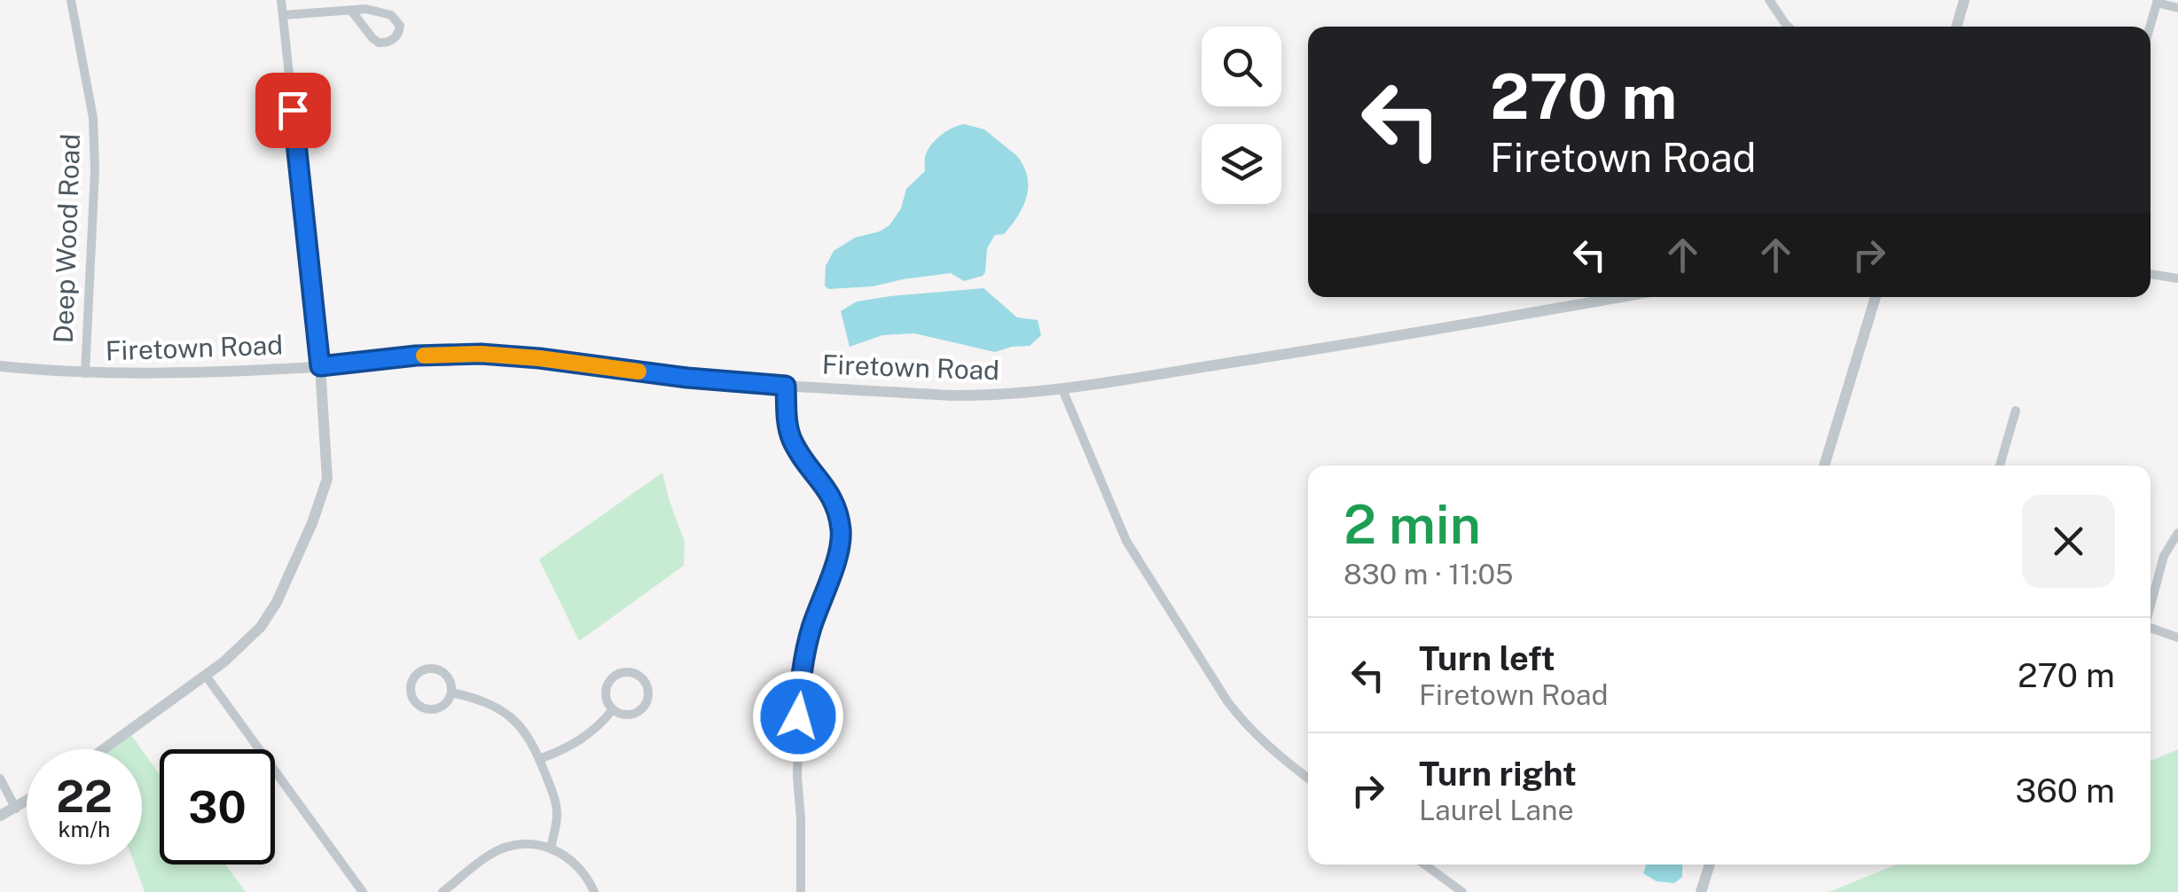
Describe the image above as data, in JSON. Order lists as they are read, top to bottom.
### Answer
{
  "streets": {
    "street": ["Deep Wood Road", "Firetown Road"]
  },
  "crossings": [
    ["Deep Wood Road", "Firetown Road"]
  ],
  "page": {
    "turn": ["270 m", "Firetown Road"],
    "heading": ["2 min", "830 m · 11:05"],
    "list": [
      {
        "name": "Turn left",
        "note": "Firetown Road",
        "value": "270 m"
      },
      {
        "name": "Turn right",
        "note": "Laurel Lane",
        "value": "360 m"
      }
    ],
    "speed": "22 km/h",
    "limit": "30"
  }
}
